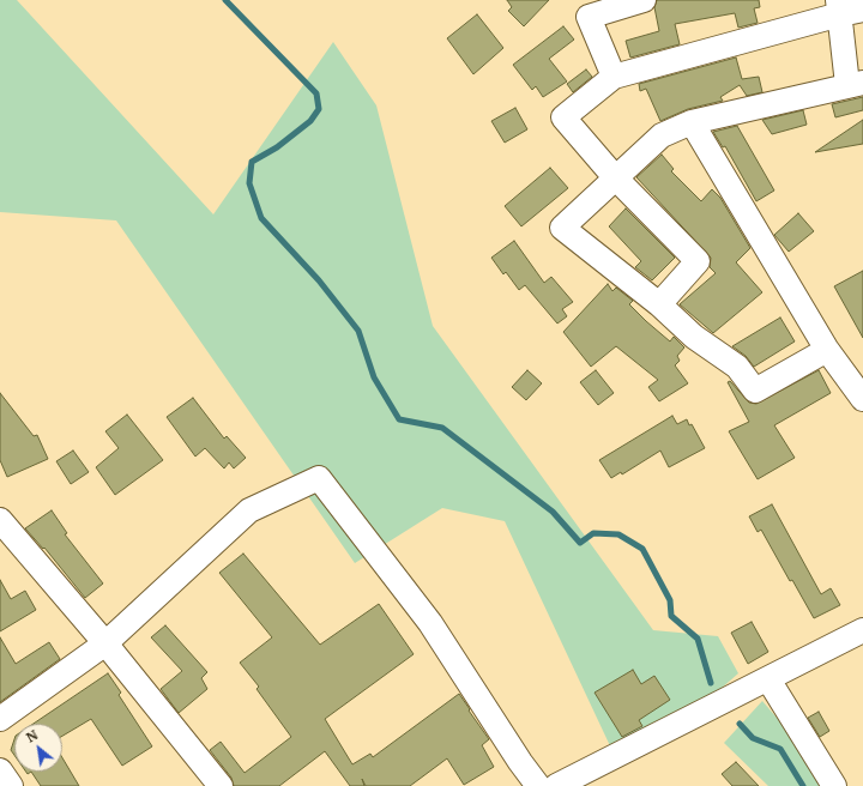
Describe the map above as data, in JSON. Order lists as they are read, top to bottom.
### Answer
{
  "north": "top left"
}
